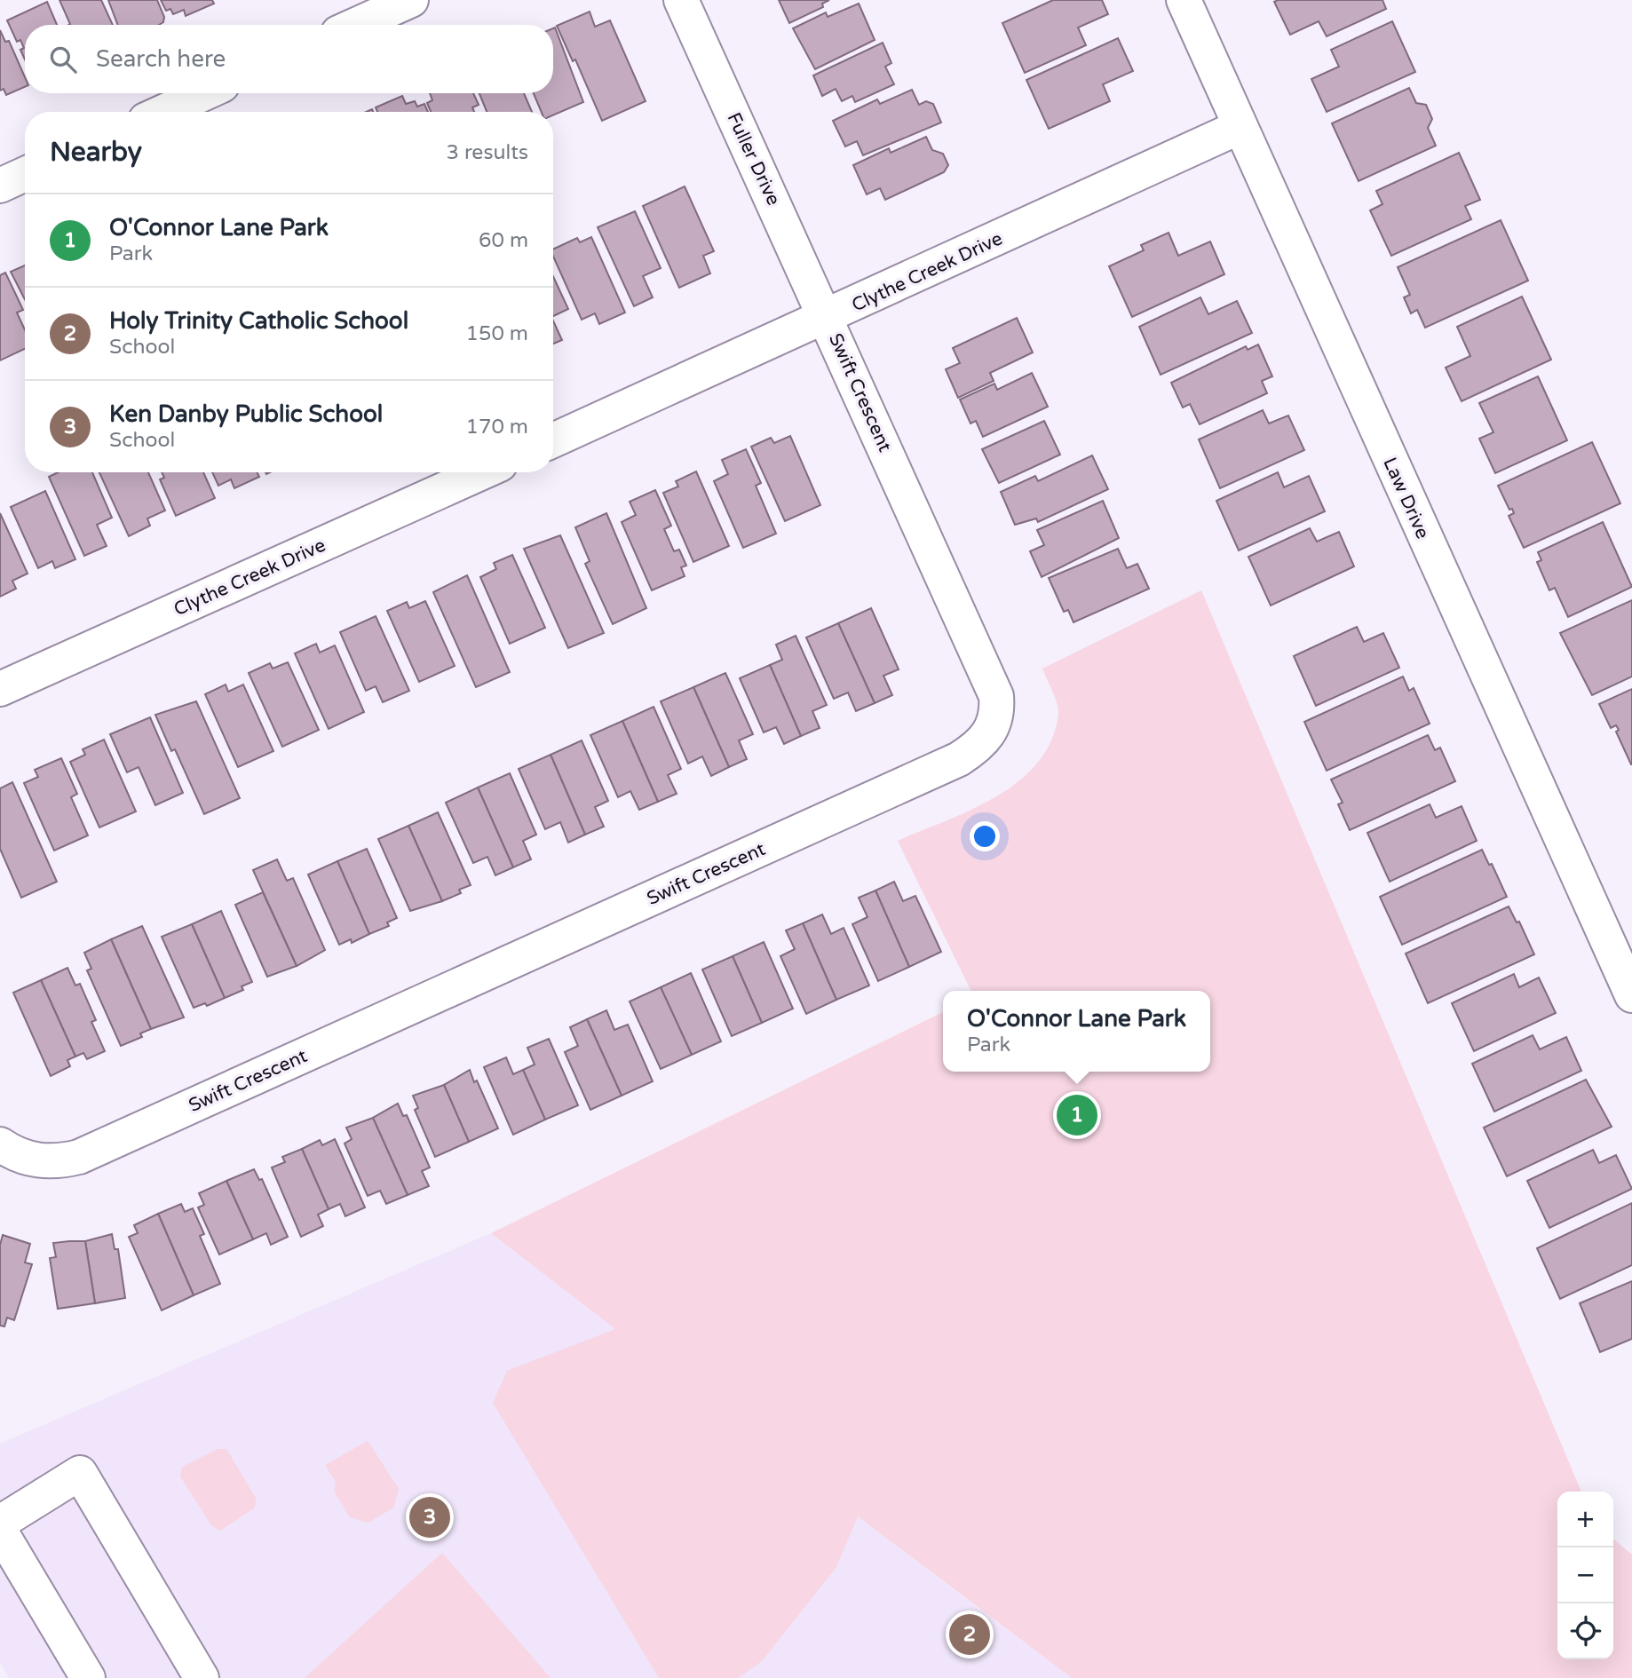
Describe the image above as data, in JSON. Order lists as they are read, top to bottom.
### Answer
{
  "streets": {
    "street": [
      "Fuller Drive",
      "Clythe Creek Drive",
      "Swift Crescent",
      "Law Drive"
    ]
  },
  "crossings": [
    ["Fuller Drive", "Clythe Creek Drive"],
    ["Fuller Drive", "Swift Crescent"],
    ["Clythe Creek Drive", "Swift Crescent"],
    ["Clythe Creek Drive", "Law Drive"]
  ],
  "page": {
    "search": "Search here",
    "heading": ["Nearby", "3 results"],
    "list": [
      {
        "mark": "1",
        "name": "O'Connor Lane Park",
        "note": "Park",
        "value": "60 m"
      },
      {
        "mark": "2",
        "name": "Holy Trinity Catholic School",
        "note": "School",
        "value": "150 m"
      },
      {
        "mark": "3",
        "name": "Ken Danby Public School",
        "note": "School",
        "value": "170 m"
      }
    ],
    "popup": ["O'Connor Lane Park", "Park"],
    "pins": ["1", "3", "2"],
    "map_buttons": ["+", "−"]
  }
}
